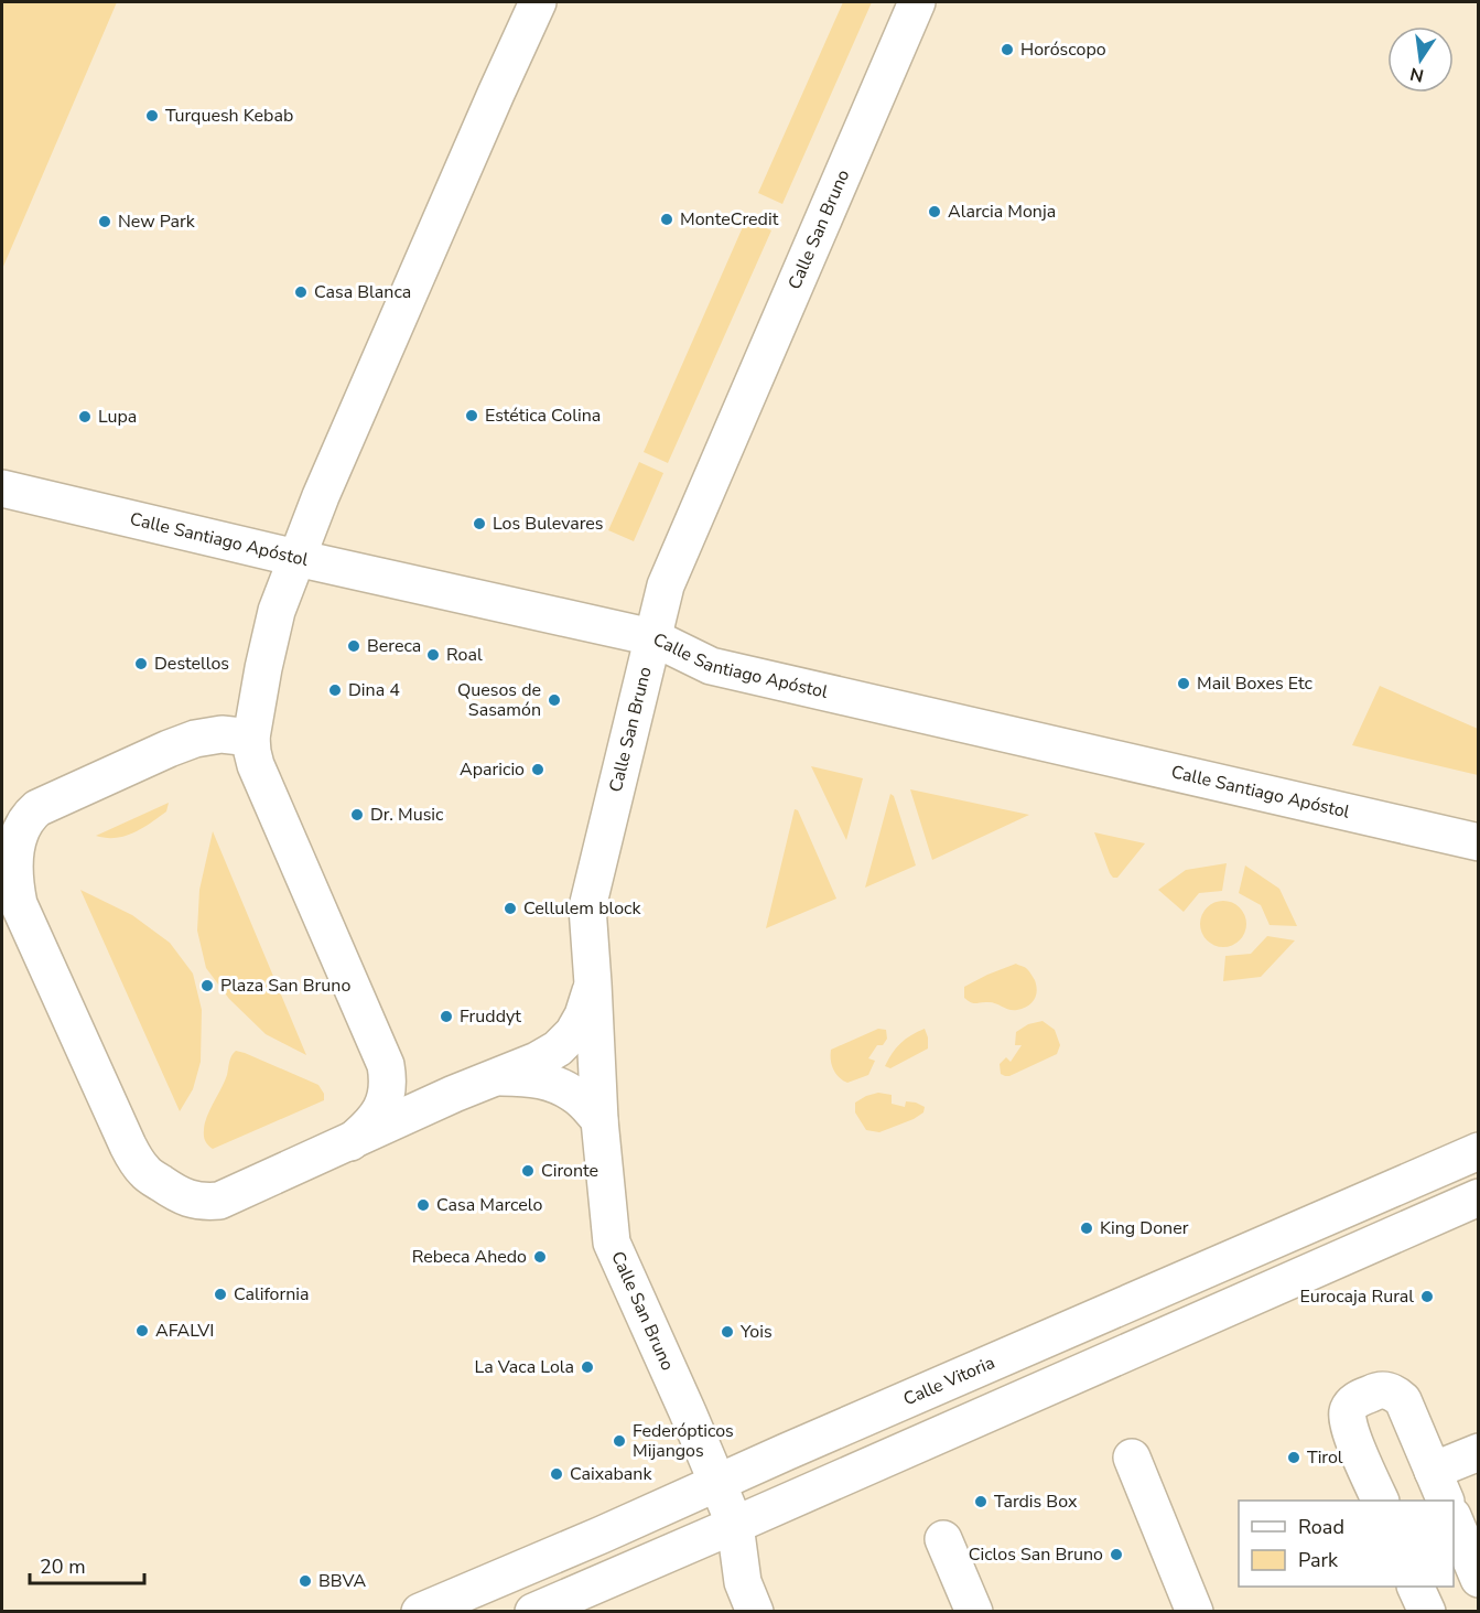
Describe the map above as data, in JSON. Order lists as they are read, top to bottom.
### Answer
{
  "streets": {
    "main road": ["Calle San Bruno", "Calle Santiago Apóstol", "Calle Vitoria"]
  },
  "crossings": [
    ["Calle San Bruno", "Calle Santiago Apóstol"],
    ["Calle San Bruno", "Calle Vitoria"]
  ],
  "places": [
    "Horóscopo",
    "Turquesh Kebab",
    "Alarcia Monja",
    "MonteCredit",
    "New Park",
    "Casa Blanca",
    "Estética Colina",
    "Lupa",
    "Los Bulevares",
    "Bereca",
    "Roal",
    "Destellos",
    "Mail Boxes Etc",
    "Dina 4",
    "Quesos de Sasamón",
    "Aparicio",
    "Dr. Music",
    "Cellulem block",
    "Plaza San Bruno",
    "Fruddyt",
    "Cironte",
    "Casa Marcelo",
    "King Doner",
    "Rebeca Ahedo",
    "California",
    "Eurocaja Rural",
    "AFALVI",
    "Yois",
    "La Vaca Lola",
    "Federópticos Mijangos",
    "Tirol",
    "Caixabank",
    "Tardis Box",
    "Ciclos San Bruno",
    "BBVA"
  ],
  "legend": ["Road", "Park"],
  "scale_bar": "20 m",
  "north": "bottom"
}
